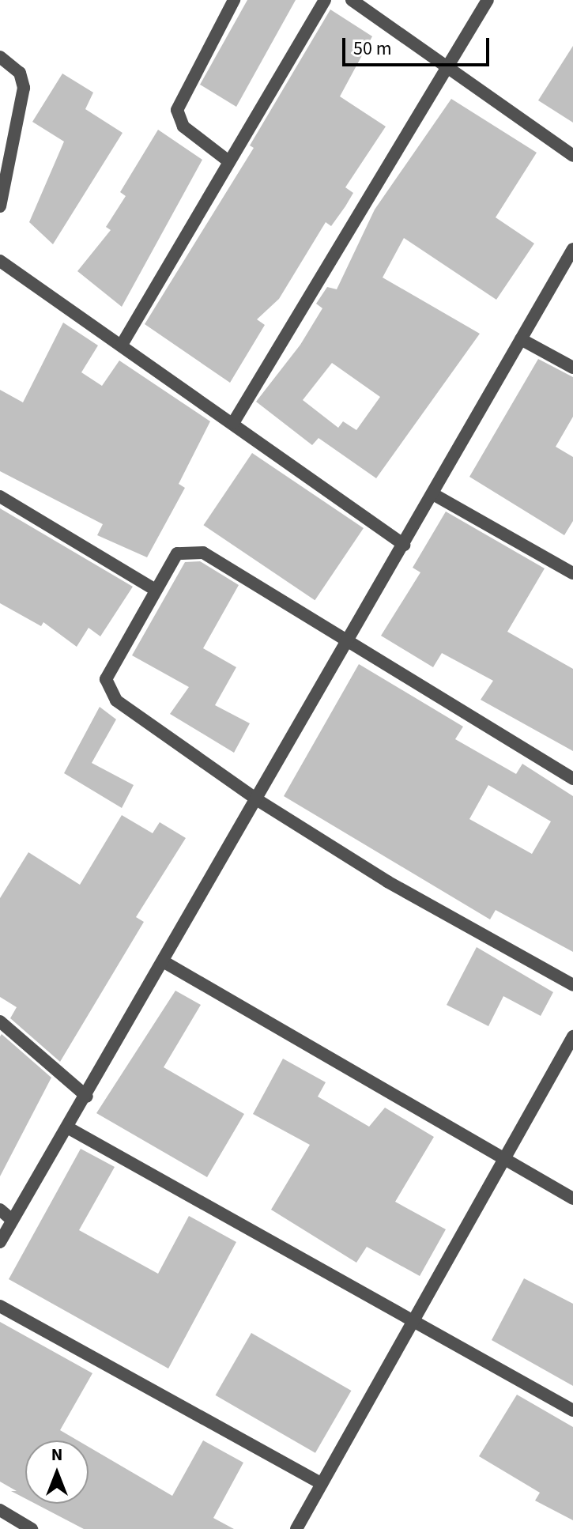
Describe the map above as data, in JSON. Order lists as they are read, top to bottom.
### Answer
{
  "scale_bar": "50 m",
  "north": "top"
}
